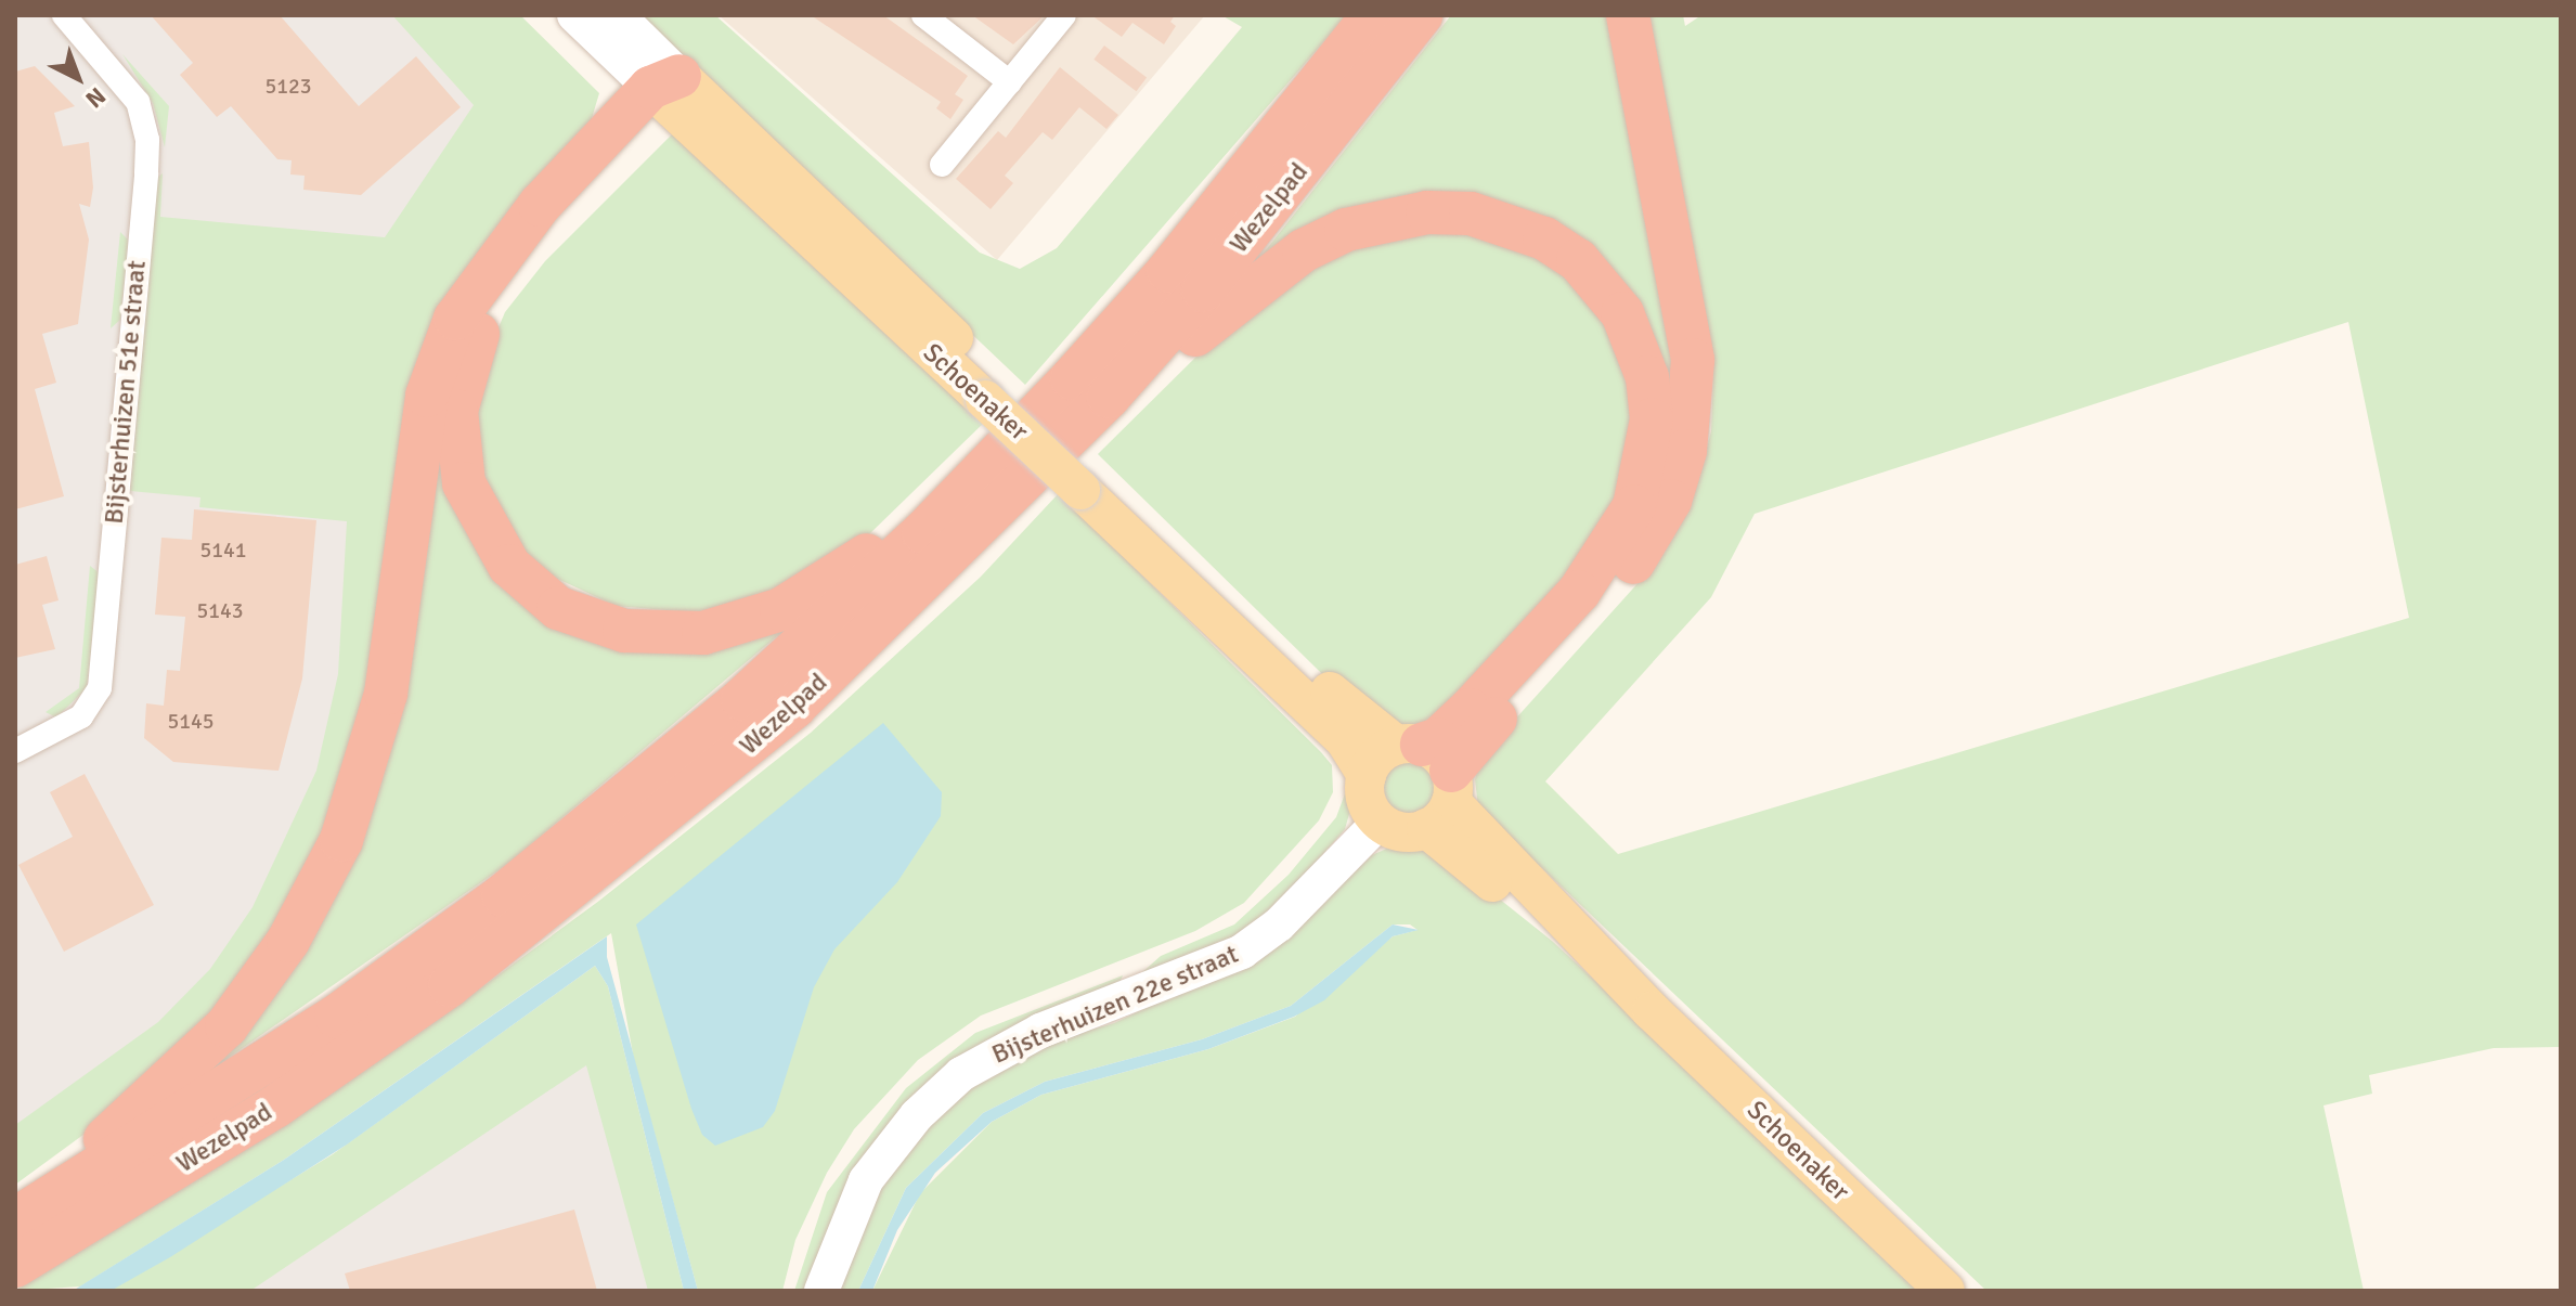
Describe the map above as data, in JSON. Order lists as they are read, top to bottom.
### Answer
{
  "streets": {
    "highway": ["Wezelpad"],
    "main road": ["Schoenaker", "Bijsterhuizen 22e straat"],
    "street": ["Bijsterhuizen 51e straat"]
  },
  "house_numbers": [
    "5123",
    "5141",
    "5143",
    "5145"
  ],
  "north": "bottom right"
}
